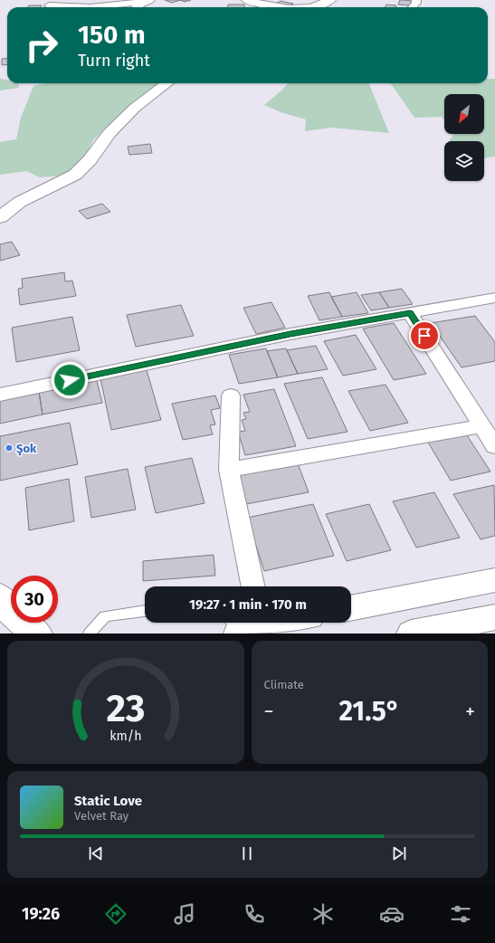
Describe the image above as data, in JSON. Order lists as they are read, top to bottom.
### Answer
{
  "places": ["Şok"],
  "north": "bottom left",
  "page": {
    "turn": ["150 m", "Turn right"],
    "limit": "30",
    "trip": "19:27 · 1 min · 170 m",
    "tile": "Climate",
    "heat": ["−", "21.5°", "+"],
    "song": ["Static Love", "Velvet Ray"],
    "tabs": "19:26",
    "gauge": ["23", "km/h"]
  }
}
